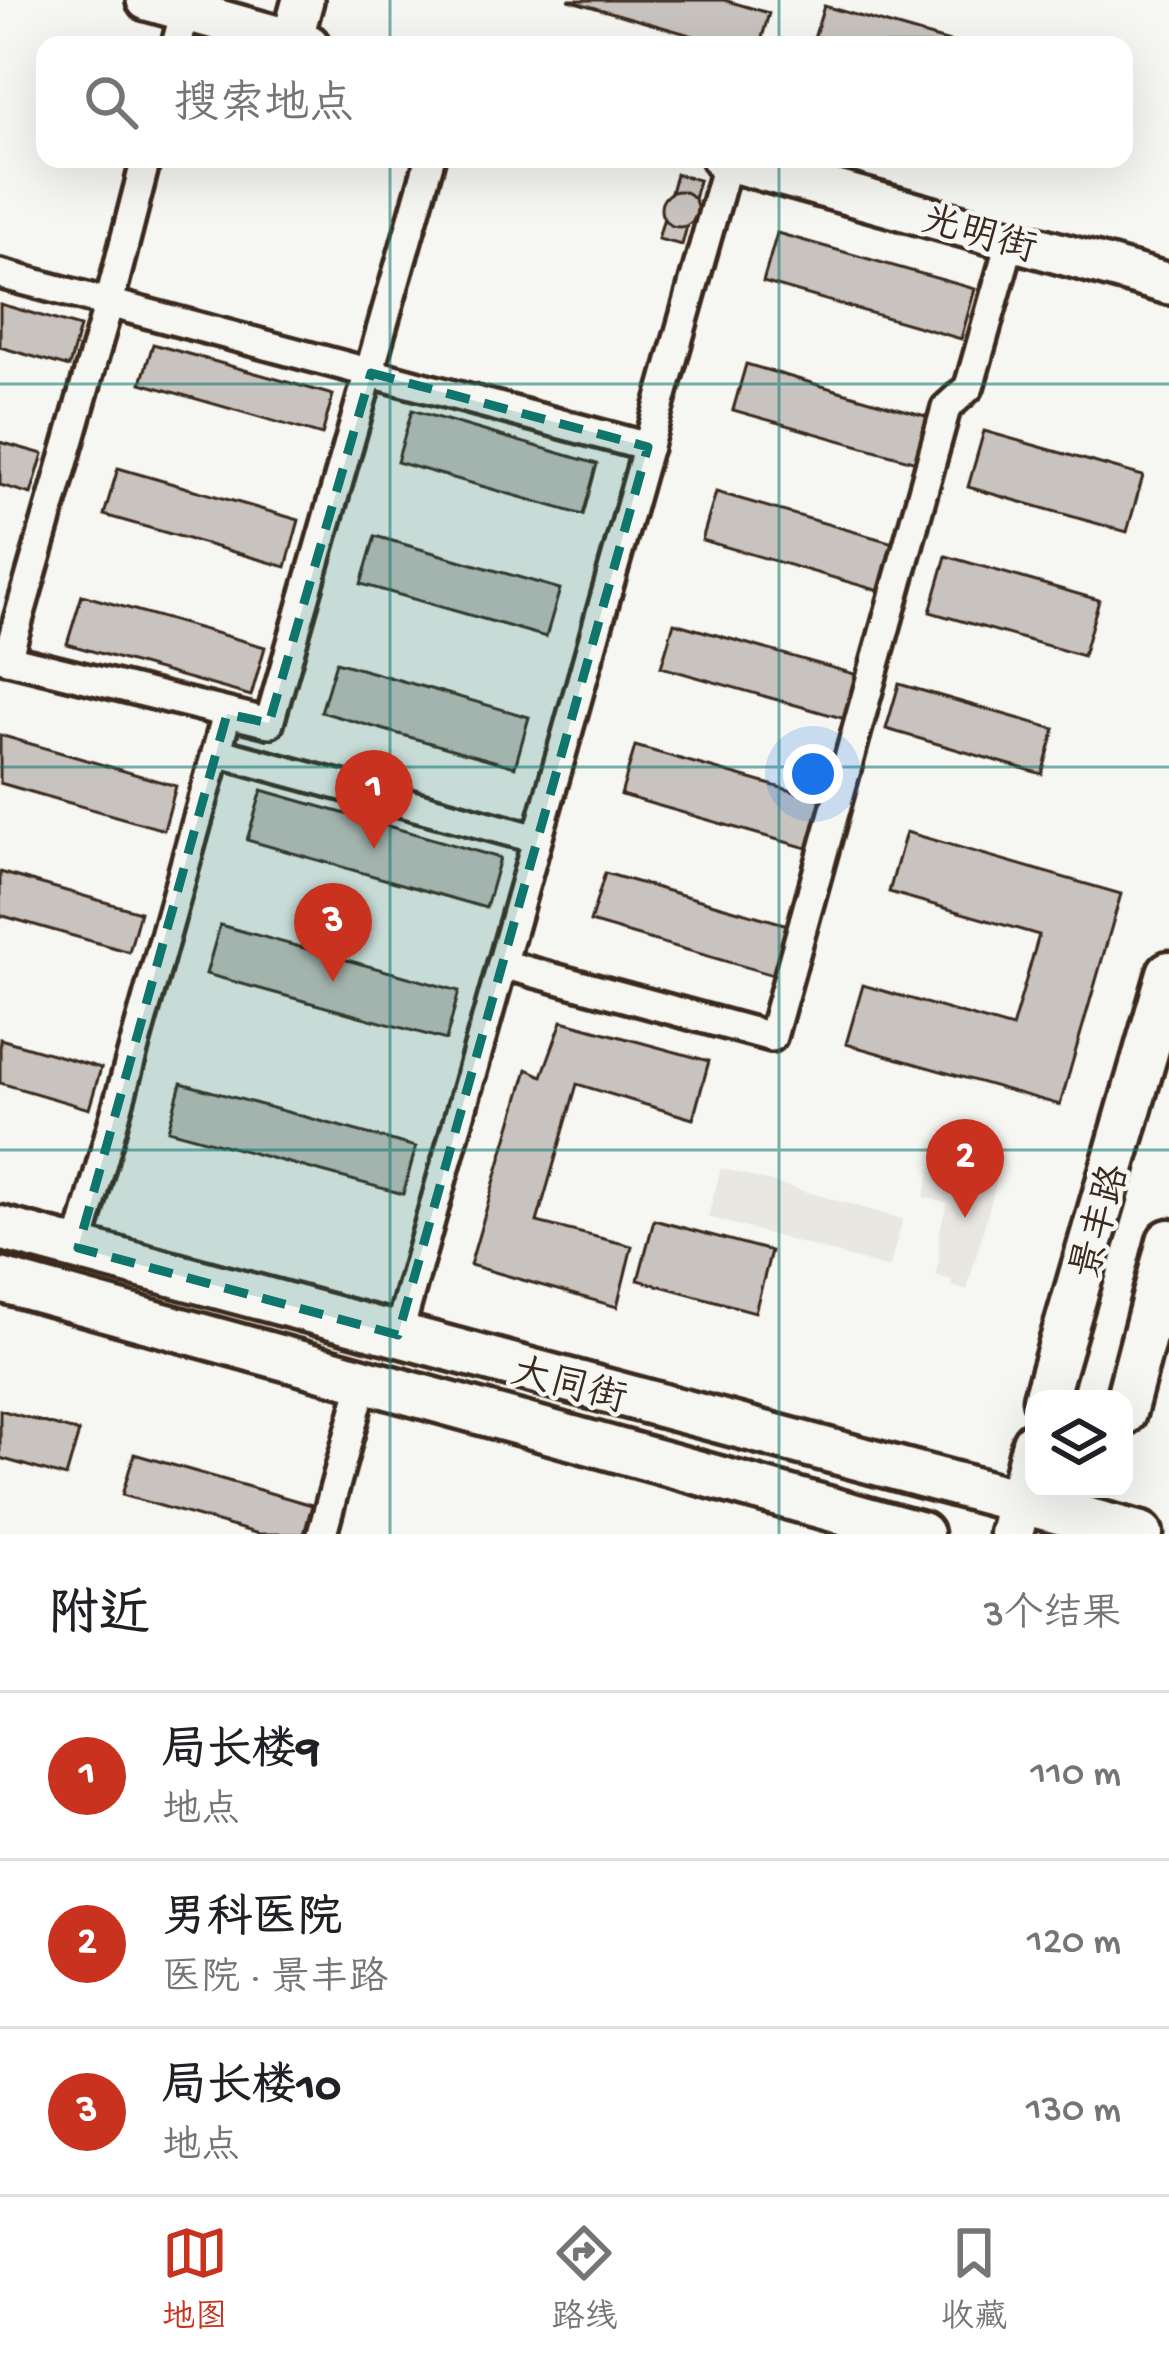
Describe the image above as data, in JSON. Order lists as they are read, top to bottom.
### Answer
{
  "streets": {
    "main road": ["光明街", "景丰路", "大同街"]
  },
  "page": {
    "search": "搜索地点",
    "pins": ["1", "3", "2"],
    "heading": ["附近", "3个结果"],
    "list": [
      {
        "mark": "1",
        "name": "局长楼9",
        "note": "地点",
        "value": "110 m"
      },
      {
        "mark": "2",
        "name": "男科医院",
        "note": "医院 · 景丰路",
        "value": "120 m"
      },
      {
        "mark": "3",
        "name": "局长楼10",
        "note": "地点",
        "value": "130 m"
      }
    ],
    "nav": ["地图", "路线", "收藏"]
  }
}
